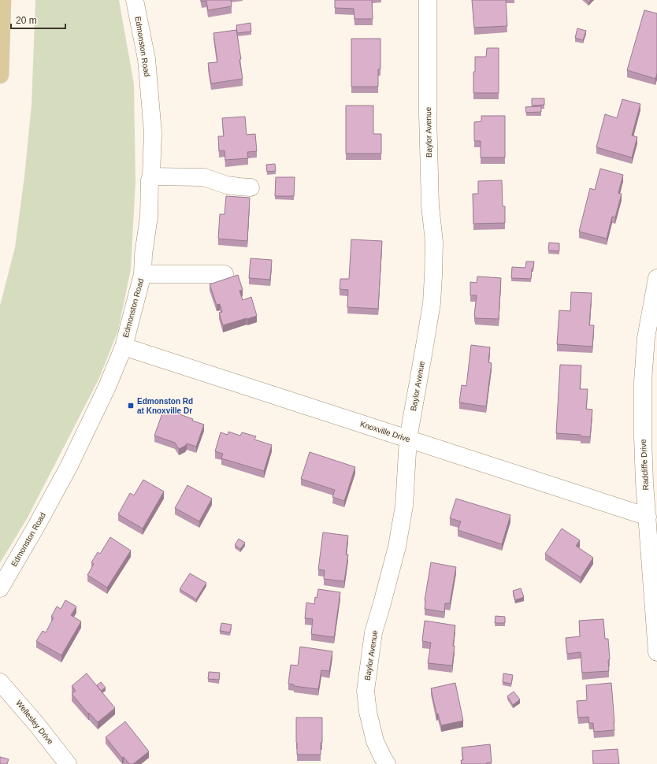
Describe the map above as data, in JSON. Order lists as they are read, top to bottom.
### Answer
{
  "streets": {
    "street": [
      "Edmonston Road",
      "Baylor Avenue",
      "Knoxville Drive",
      "Radcliffe Drive",
      "Wellesley Drive"
    ]
  },
  "crossings": [
    ["Edmonston Road", "Knoxville Drive"],
    ["Baylor Avenue", "Knoxville Drive"],
    ["Knoxville Drive", "Radcliffe Drive"]
  ],
  "places": {
    "transit": ["Edmonston Rd at Knoxville Dr"]
  },
  "scale_bar": "20 m"
}
